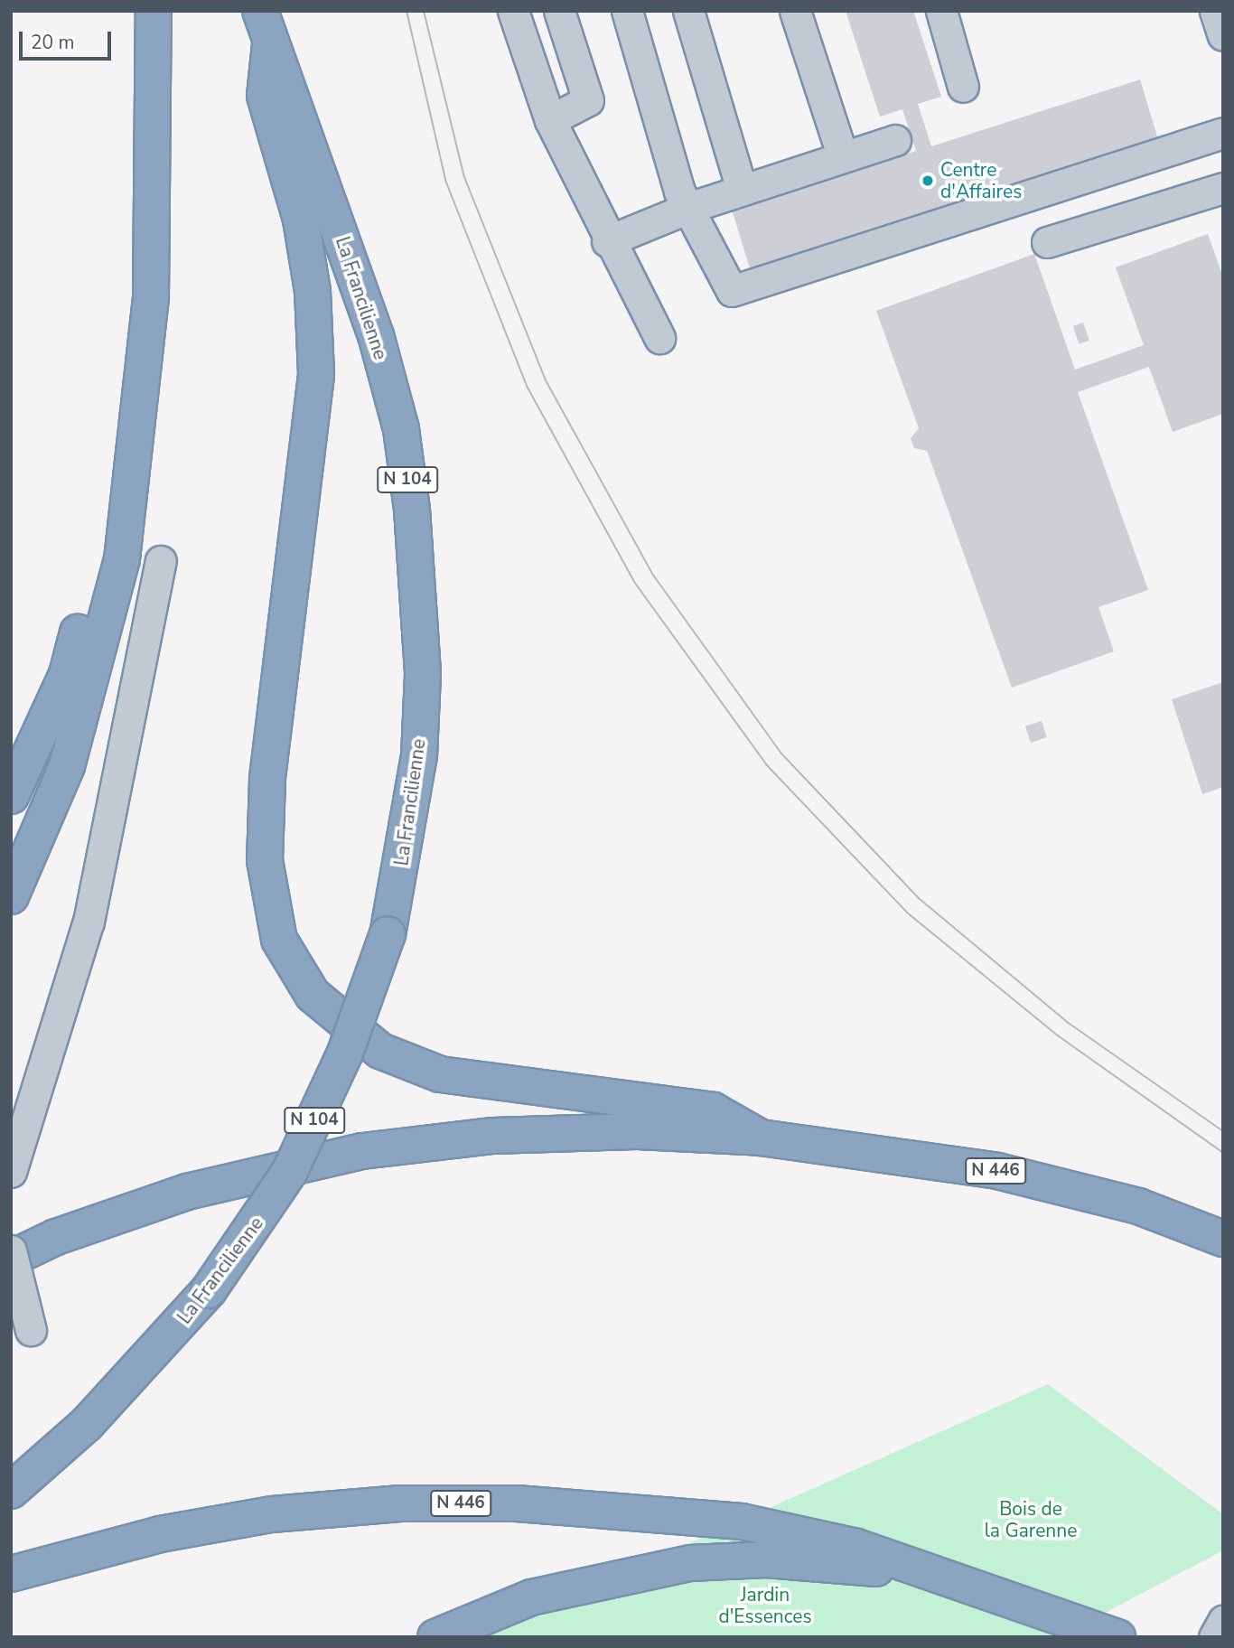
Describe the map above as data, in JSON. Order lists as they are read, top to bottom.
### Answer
{
  "streets": {
    "highway": ["La Francilienne", "N 104", "N 446"]
  },
  "parks": ["Bois de la Garenne", "Jardin d'Essences"],
  "places": ["Centre d'Affaires"],
  "scale_bar": "20 m"
}
